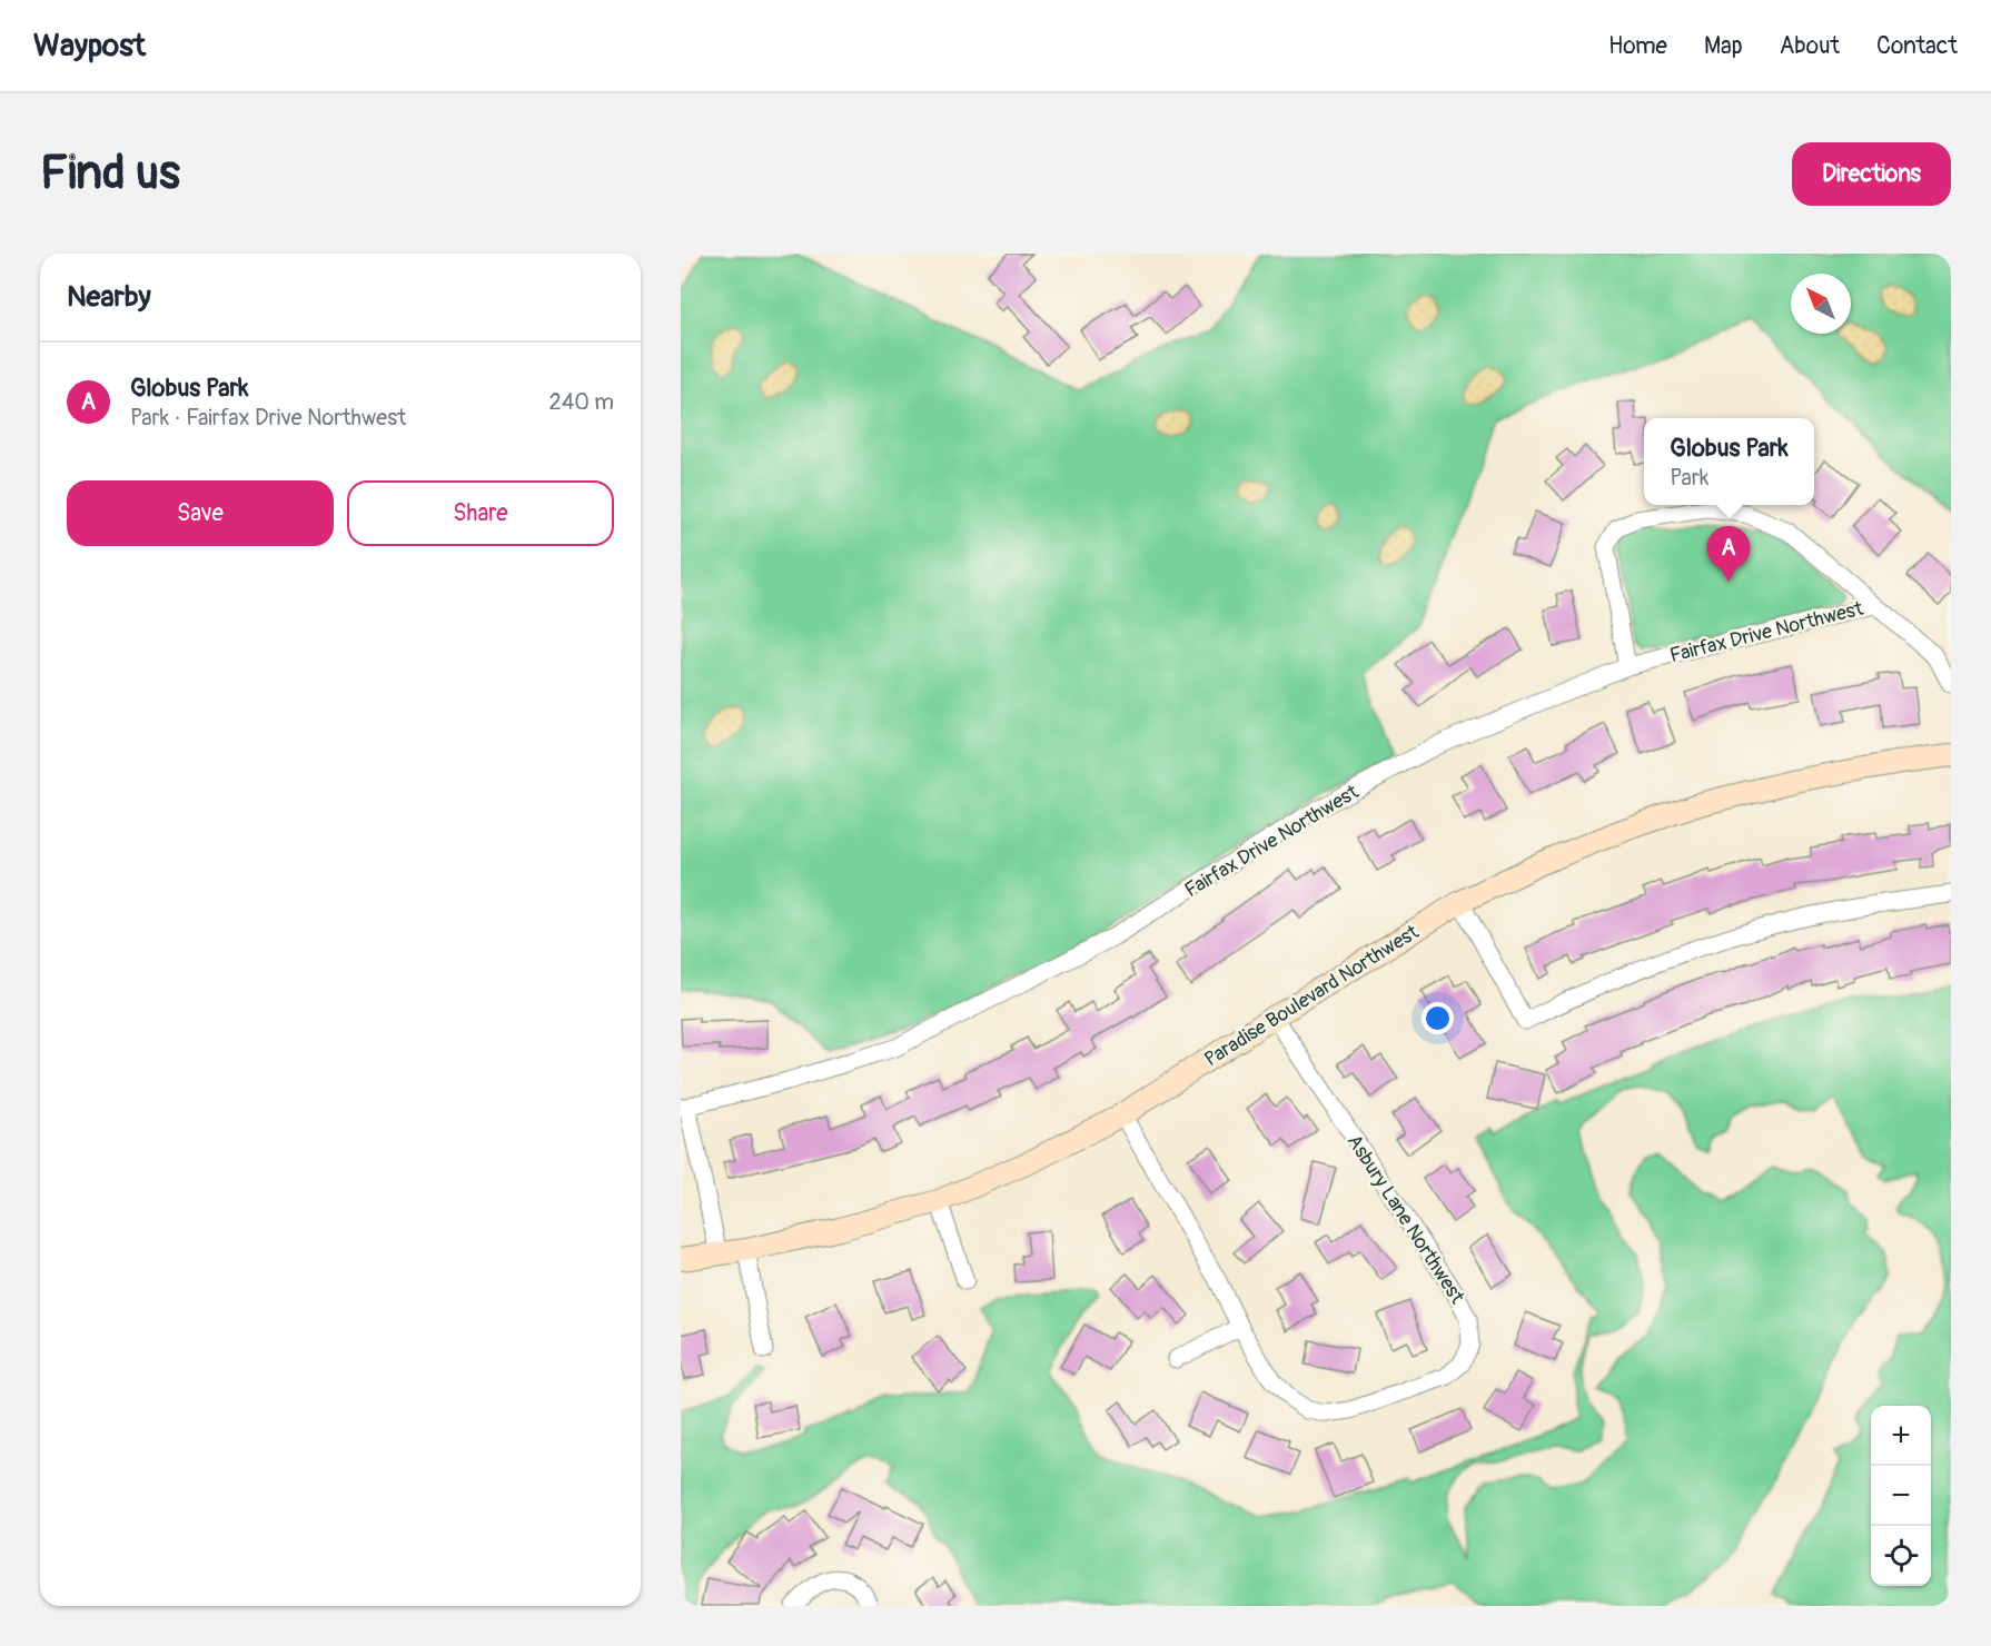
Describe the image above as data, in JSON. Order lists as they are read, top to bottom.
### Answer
{
  "streets": {
    "street": ["Fairfax Drive Northwest", "Paradise Boulevard Northwest", "Asbury Lane Northwest"]
  },
  "crossings": [
    ["Paradise Boulevard Northwest", "Asbury Lane Northwest"]
  ],
  "north": "top left",
  "page": {
    "header": "Waypost",
    "nav": [
      "Home",
      "Map",
      "About",
      "Contact"
    ],
    "buttons": [
      "Directions",
      ["Save", "Share"]
    ],
    "title": "Find us",
    "heading": "Nearby",
    "list": [
      {
        "mark": "A",
        "name": "Globus Park",
        "note": "Park · Fairfax Drive Northwest",
        "value": "240 m"
      }
    ],
    "popup": ["Globus Park", "Park"],
    "pins": "A",
    "map_buttons": ["+", "−"]
  }
}
